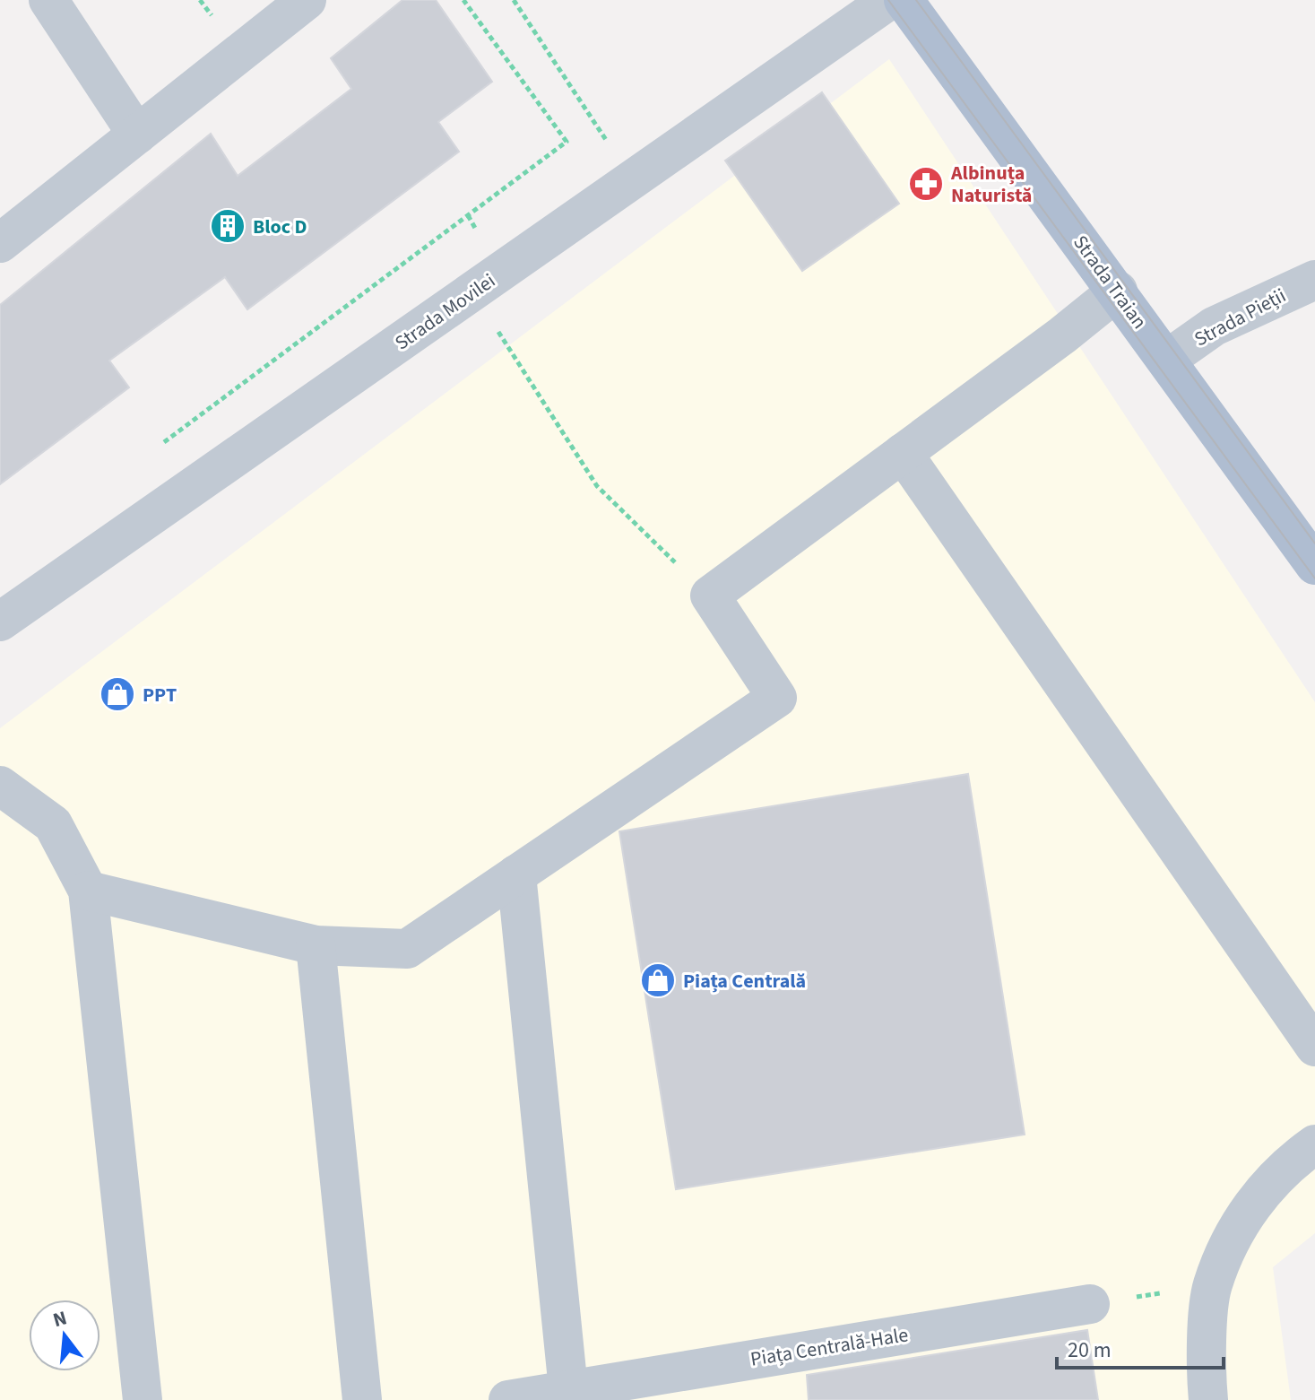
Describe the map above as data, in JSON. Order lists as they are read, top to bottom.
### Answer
{
  "streets": {
    "main road": ["Strada Traian"],
    "street": ["Strada Movilei", "Strada Pieții", "Piața Centrală-Hale"]
  },
  "crossings": [
    ["Strada Traian", "Strada Pieții"]
  ],
  "places": {
    "pharmacy": ["Albinuța Naturistă"],
    "building": ["Bloc D"],
    "shop": ["PPT", "Piața Centrală"]
  },
  "scale_bar": "20 m",
  "north": "top"
}
